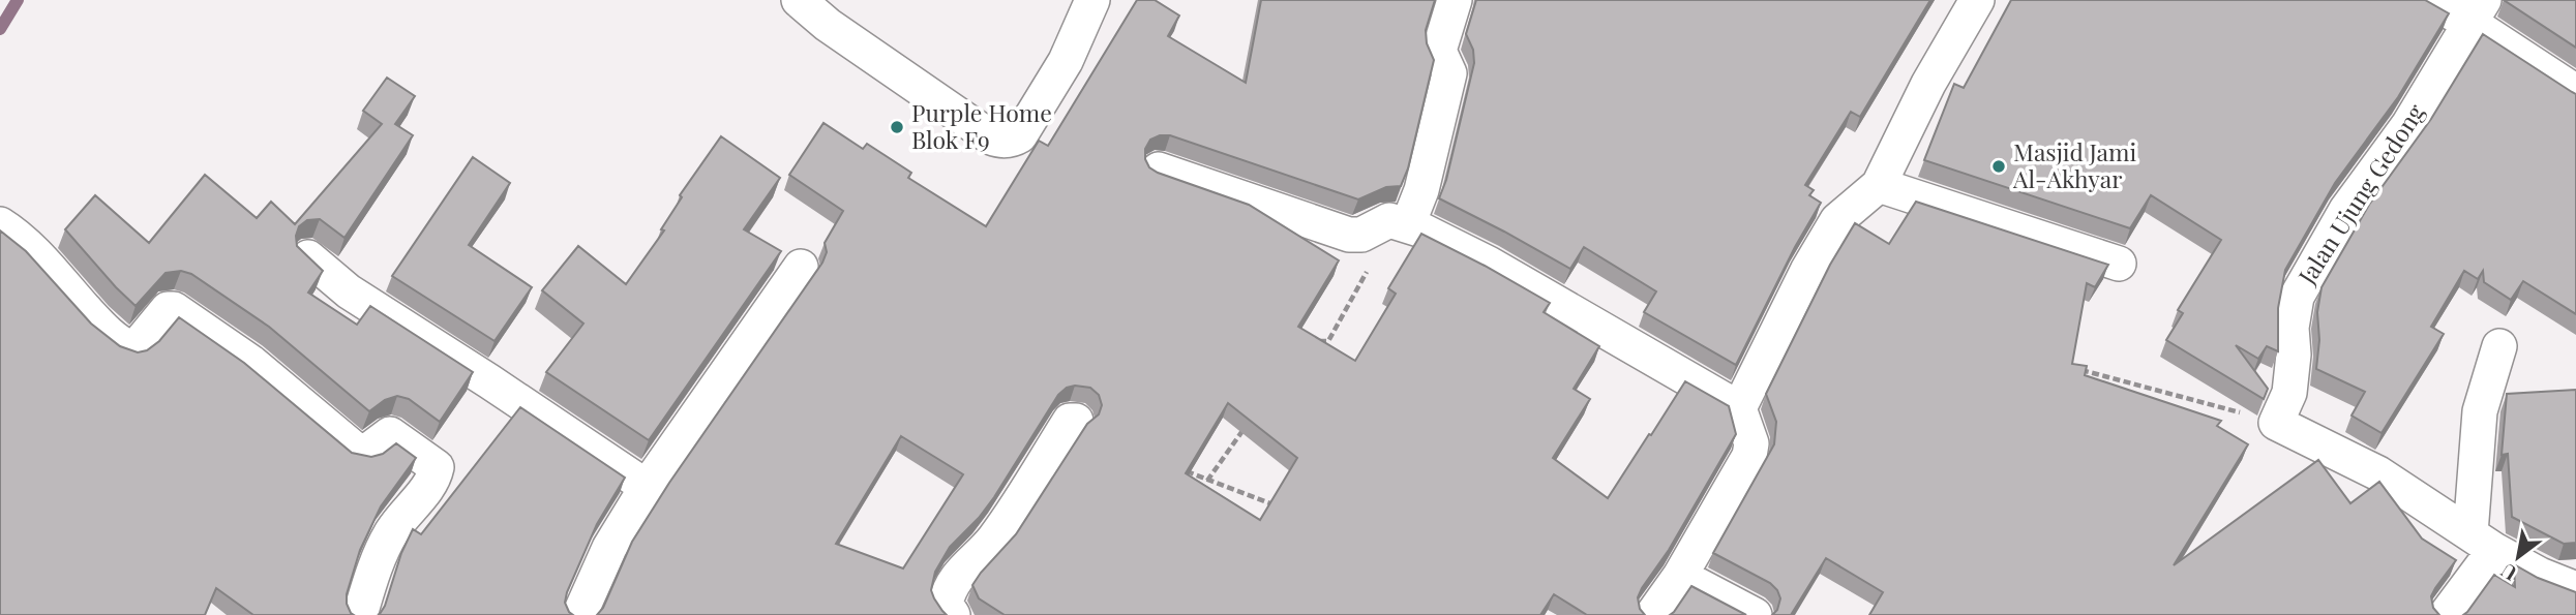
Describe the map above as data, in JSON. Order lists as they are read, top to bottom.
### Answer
{
  "streets": {
    "street": ["Jalan Ujung Gedong"]
  },
  "places": ["Purple Home Blok F9", "Masjid Jami Al-Akhyar"],
  "north": "bottom left"
}
